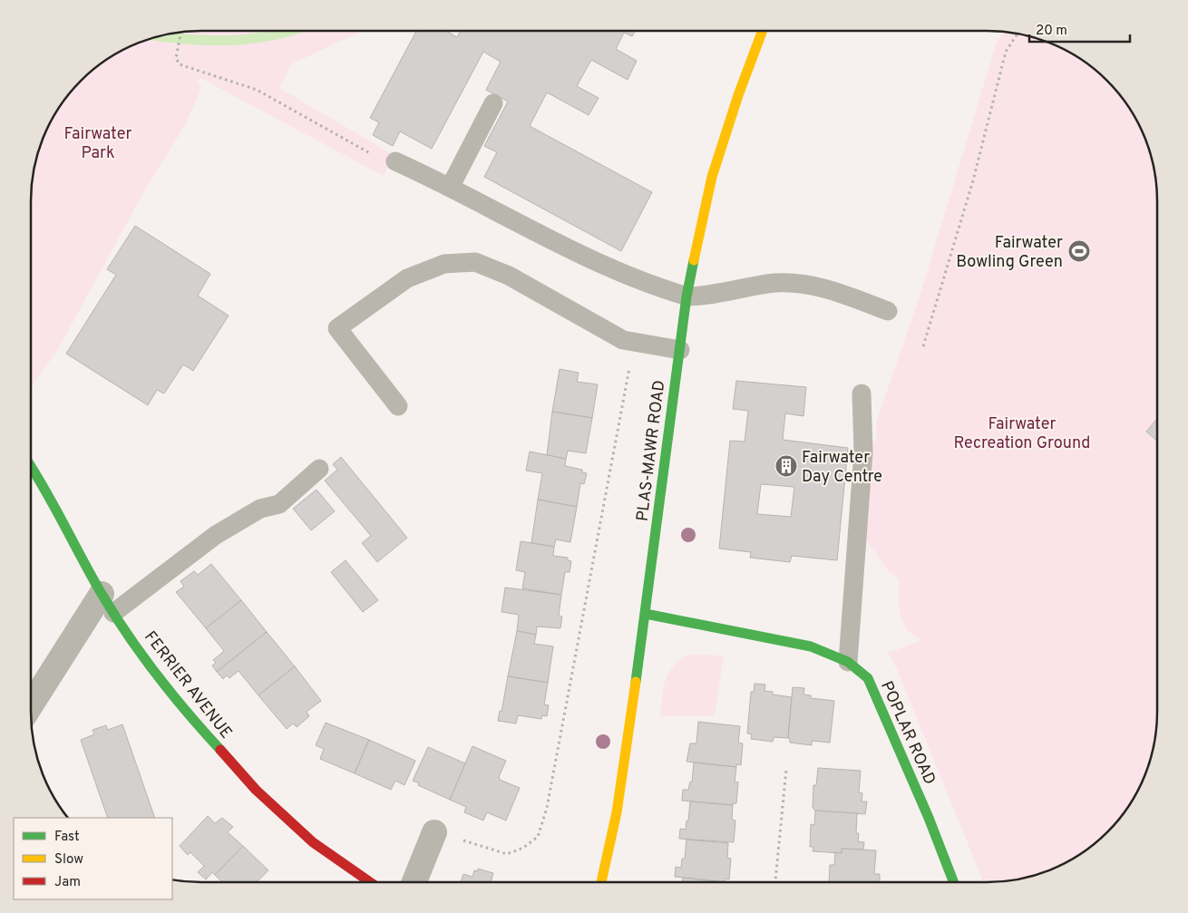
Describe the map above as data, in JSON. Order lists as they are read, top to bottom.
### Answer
{
  "streets": {
    "street": ["PLAS-MAWR ROAD", "FERRIER AVENUE", "POPLAR ROAD"]
  },
  "crossings": [
    ["PLAS-MAWR ROAD", "POPLAR ROAD"]
  ],
  "parks": ["Fairwater Park", "Fairwater Recreation Ground"],
  "places": {
    "sports": ["Fairwater Bowling Green"],
    "building": ["Fairwater Day Centre"]
  },
  "legend": ["Fast", "Slow", "Jam"],
  "scale_bar": "20 m"
}
